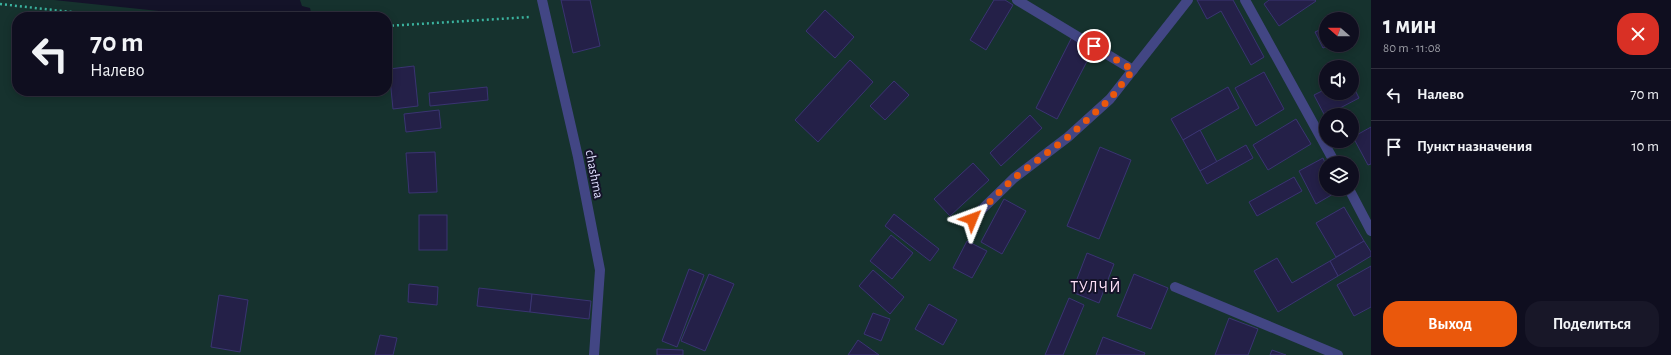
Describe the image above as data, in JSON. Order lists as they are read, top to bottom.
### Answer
{
  "streets": {
    "street": ["сhashma"]
  },
  "districts": ["ТУЛЧӢ"],
  "north": "left",
  "page": {
    "heading": ["1 мин", "80 m · 11:08"],
    "turn": ["70 m", "Налево"],
    "list": [
      {
        "name": "Налево",
        "value": "70 m"
      },
      {
        "name": "Пункт назначения",
        "value": "10 m"
      }
    ],
    "buttons": ["Выход", "Поделиться"]
  }
}
